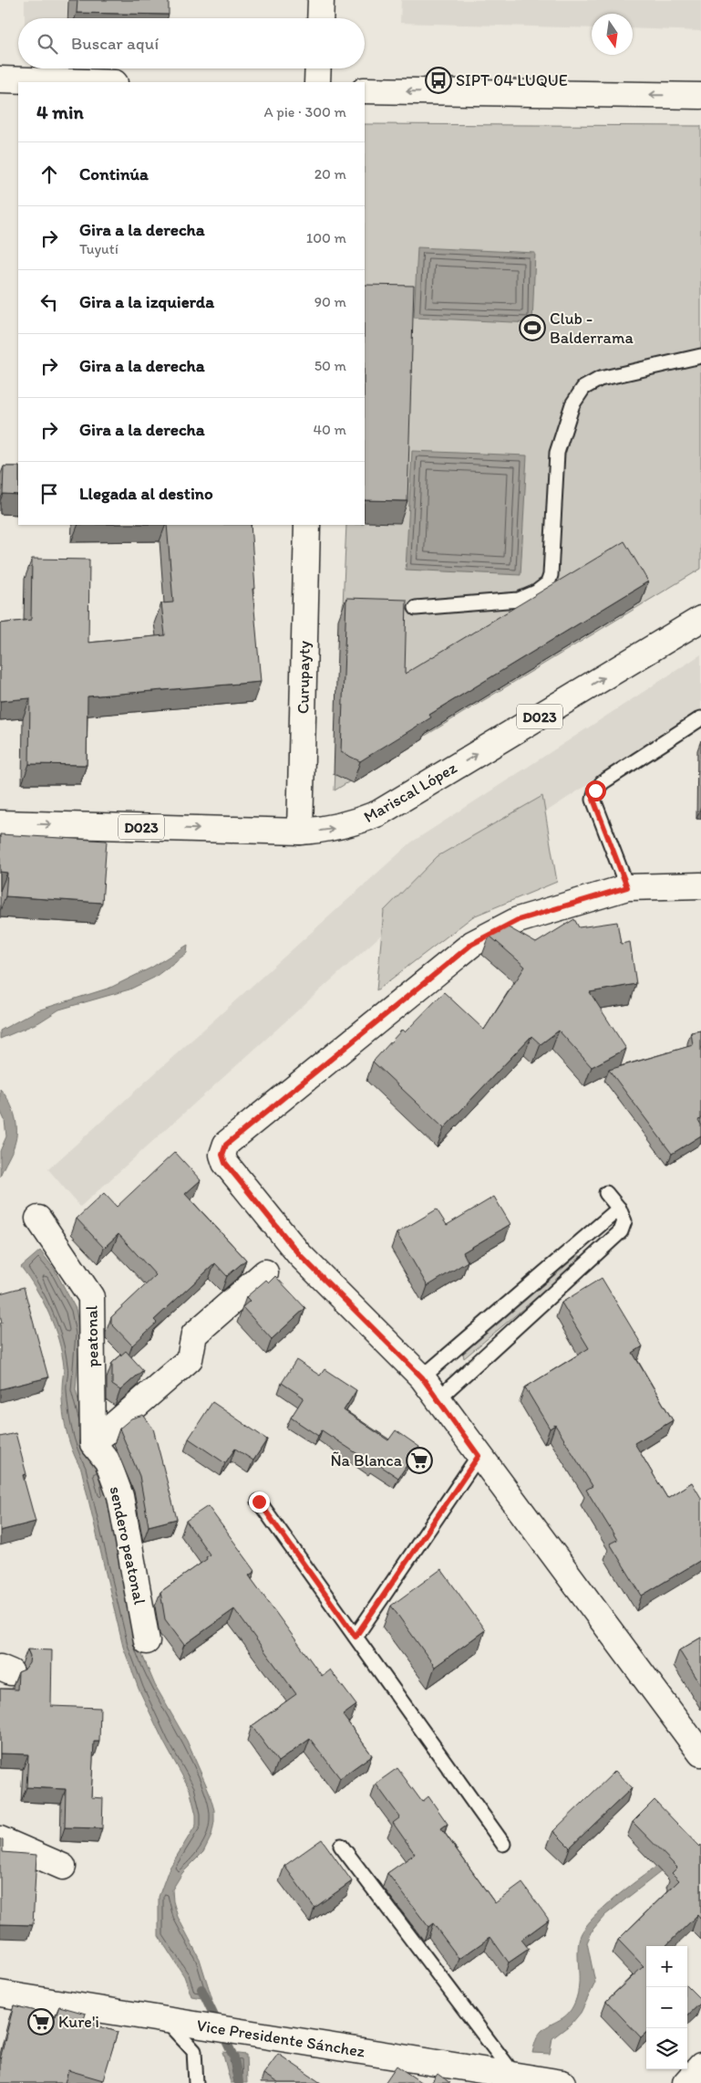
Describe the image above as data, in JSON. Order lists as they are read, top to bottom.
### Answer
{
  "streets": {
    "street": [
      "Curupayty",
      "D023",
      "Mariscal López",
      "peatonal",
      "sendero peatonal",
      "Vice Presidente Sánchez"
    ]
  },
  "crossings": [
    ["Curupayty", "Mariscal López"],
    ["peatonal", "sendero peatonal"]
  ],
  "one_way": ["Mariscal López"],
  "places": {
    "bus stop": ["SIPT 04 LUQUE"],
    "sports": ["Club - Balderrama"],
    "supermarket": ["Ña Blanca", "Kure'i"]
  },
  "north": "bottom",
  "page": {
    "search": "Buscar aquí",
    "heading": ["4 min", "A pie · 300 m"],
    "list": [
      ["Continúa", "20 m"],
      ["Gira a la derecha", "Tuyutí", "100 m"],
      ["Gira a la izquierda", "90 m"],
      ["Gira a la derecha", "50 m"],
      ["Gira a la derecha", "40 m"],
      "Llegada al destino"
    ],
    "map_buttons": ["+", "−"]
  }
}
